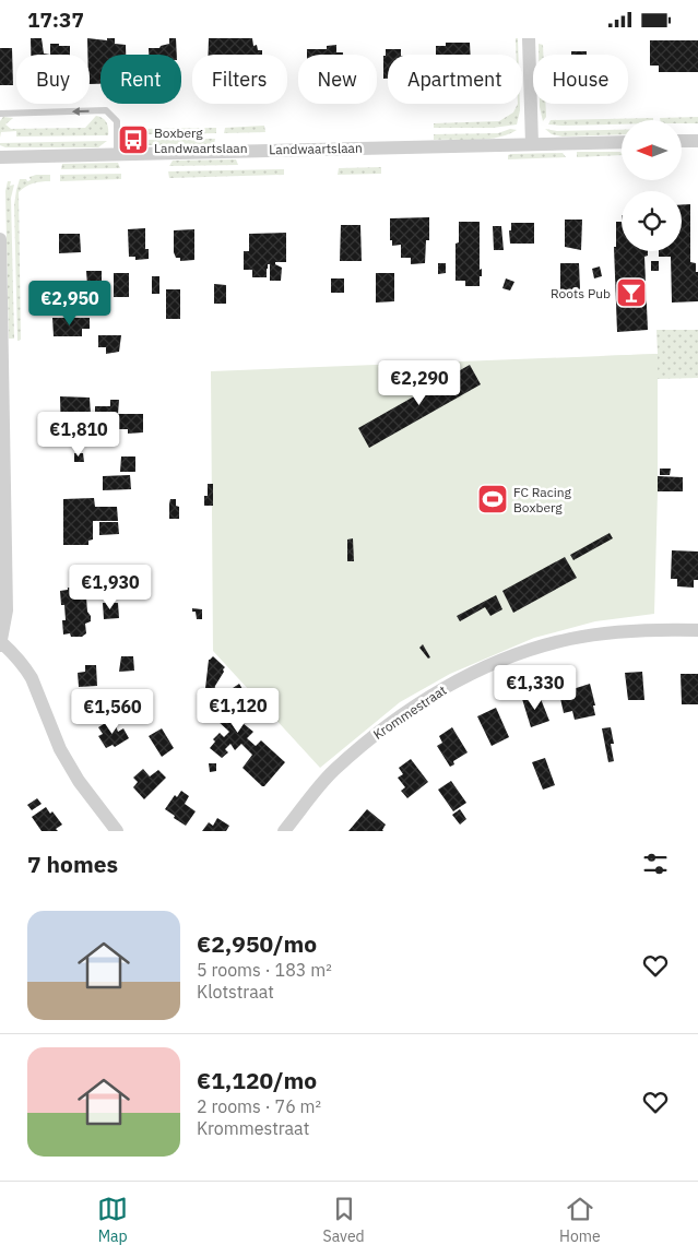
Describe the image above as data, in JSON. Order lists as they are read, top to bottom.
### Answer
{
  "streets": {
    "street": ["Landwaartslaan", "Krommestraat"]
  },
  "places": {
    "bus stop": ["Boxberg Landwaartslaan"],
    "bar": ["Roots Pub"],
    "sports": ["FC Racing Boxberg"]
  },
  "north": "left",
  "page": {
    "status": "17:37",
    "chip": [
      "Buy",
      "Rent",
      "Filters",
      "New",
      "Apartment",
      "House"
    ],
    "price": [
      "€2,950",
      "€2,290",
      "€1,810",
      "€1,930",
      "€1,330",
      "€1,120",
      "€1,560"
    ],
    "heading": "7 homes",
    "list": [
      {
        "name": "€2,950/mo",
        "note": "5 rooms · 183 m² · Klotstraat"
      },
      {
        "name": "€1,120/mo",
        "note": "2 rooms · 76 m² · Krommestraat"
      }
    ],
    "tabs": ["Map", "Saved", "Home"]
  }
}
